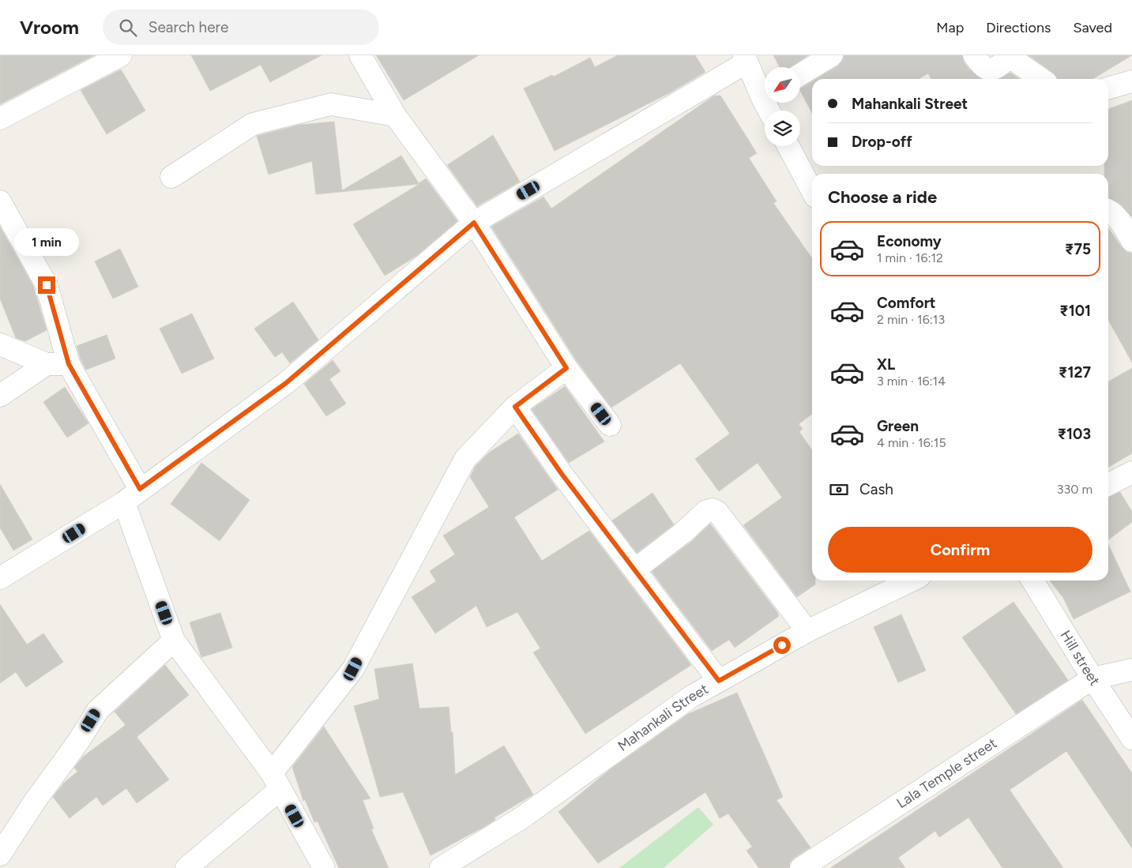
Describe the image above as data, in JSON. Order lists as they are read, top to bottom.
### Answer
{
  "streets": {
    "street": ["Hill street", "Mahankali Street", "Lala Temple street"]
  },
  "crossings": [
    ["Hill street", "Lala Temple street"]
  ],
  "north": "bottom left",
  "page": {
    "header": "Vroom",
    "search": "Search here",
    "nav": ["Map", "Directions", "Saved"],
    "banner": ["Mahankali Street", "Drop-off"],
    "heading": "Choose a ride",
    "list": [
      {
        "name": "Economy",
        "note": "1 min · 16:12",
        "value": "₹75"
      },
      {
        "name": "Comfort",
        "note": "2 min · 16:13",
        "value": "₹101"
      },
      {
        "name": "XL",
        "note": "3 min · 16:14",
        "value": "₹127"
      },
      {
        "name": "Green",
        "note": "4 min · 16:15",
        "value": "₹103"
      }
    ],
    "bubble": "1 min",
    "pay": ["Cash", "330 m"],
    "buttons": "Confirm"
  }
}
